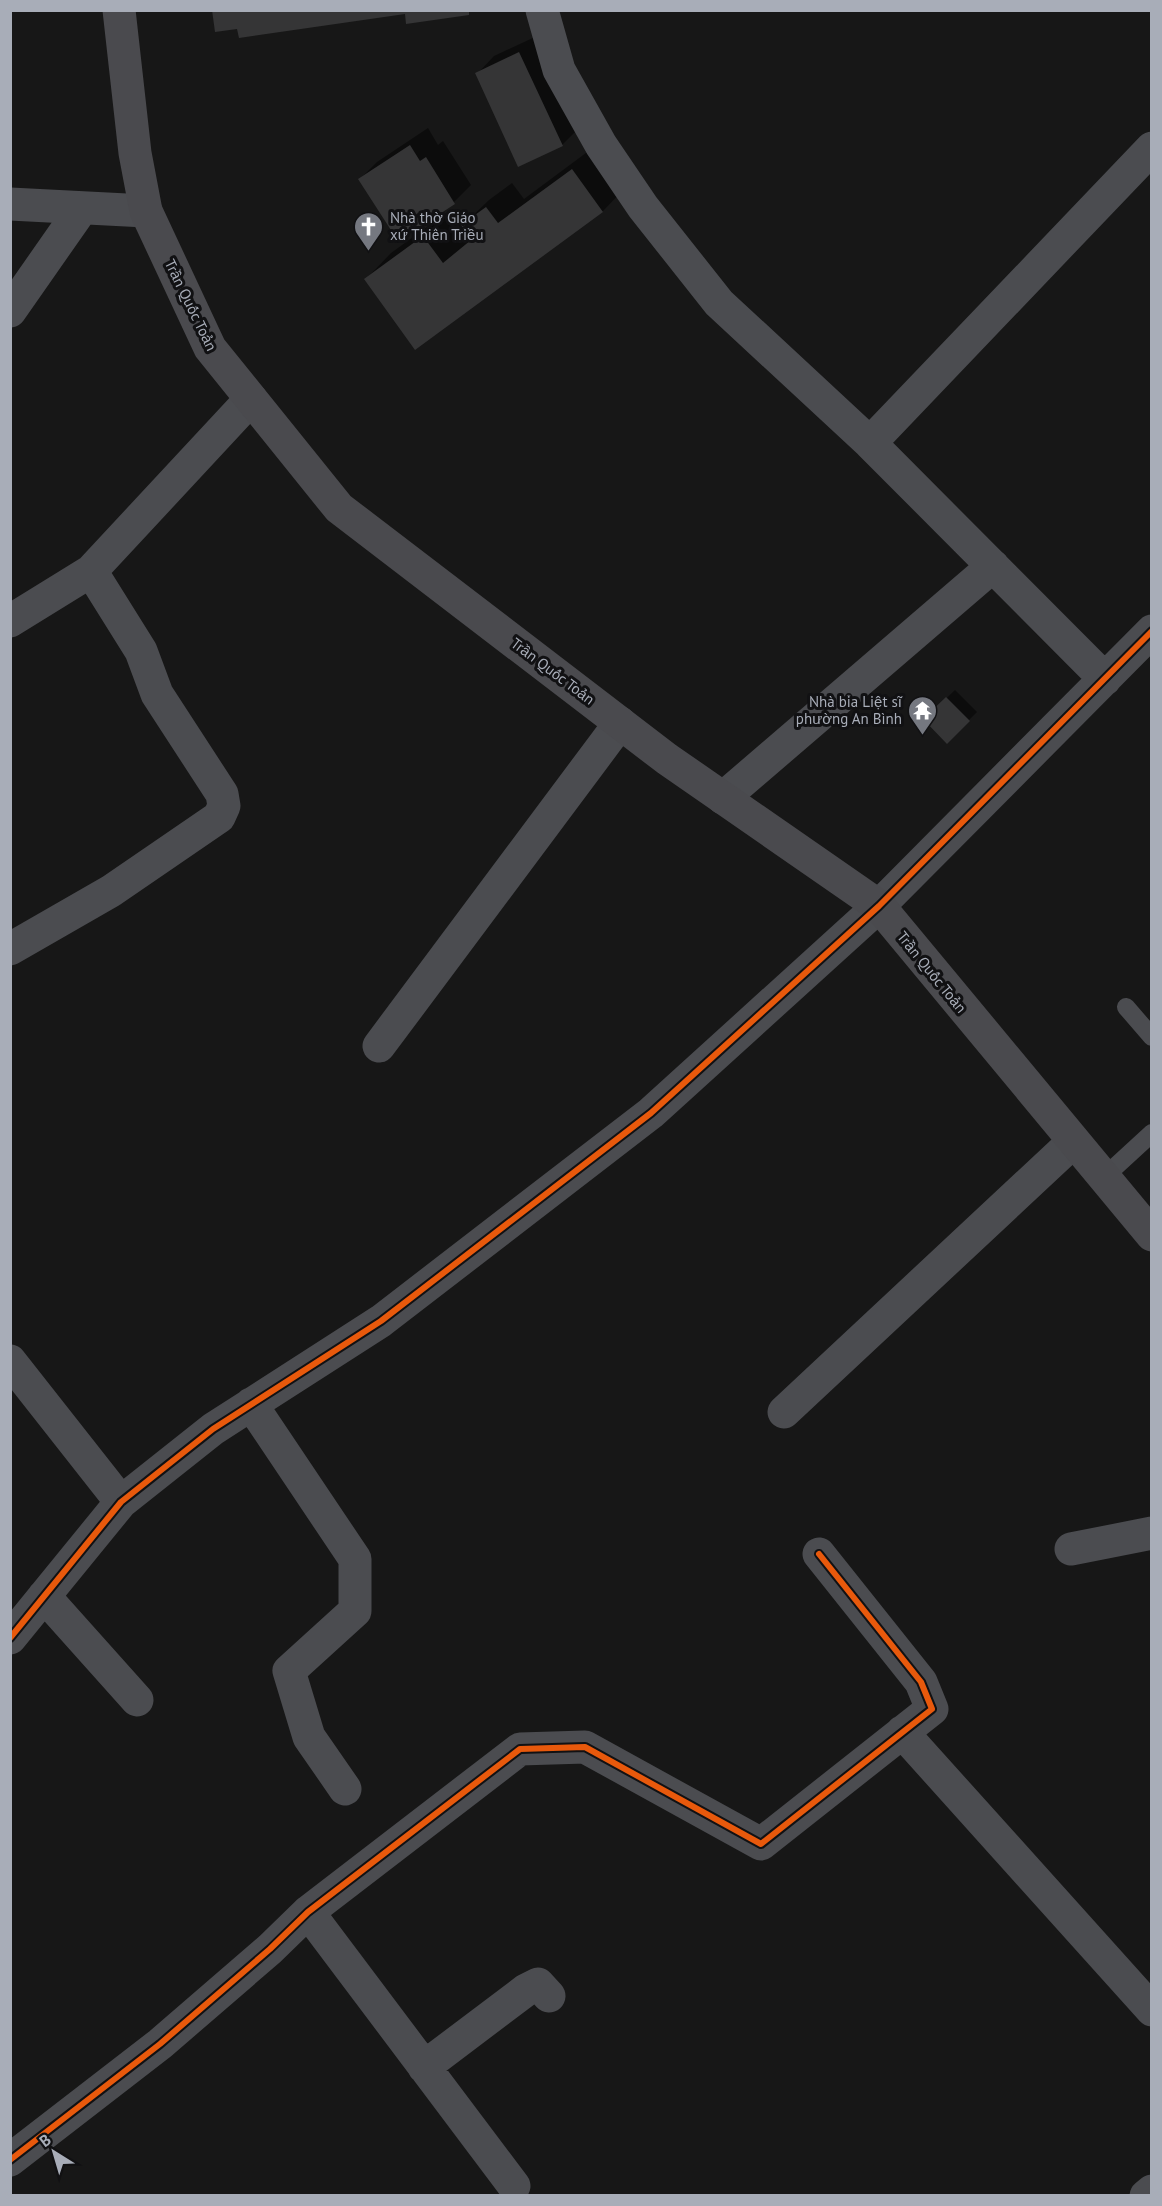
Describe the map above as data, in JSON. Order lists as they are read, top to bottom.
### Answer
{
  "streets": {
    "main road": ["Trần Quốc Toản"]
  },
  "places": {
    "church": ["Nhà thờ Giáo xứ Thiên Triều"],
    "temple": ["Nhà bia Liệt sĩ phường An Bình"]
  },
  "north": "top left"
}
